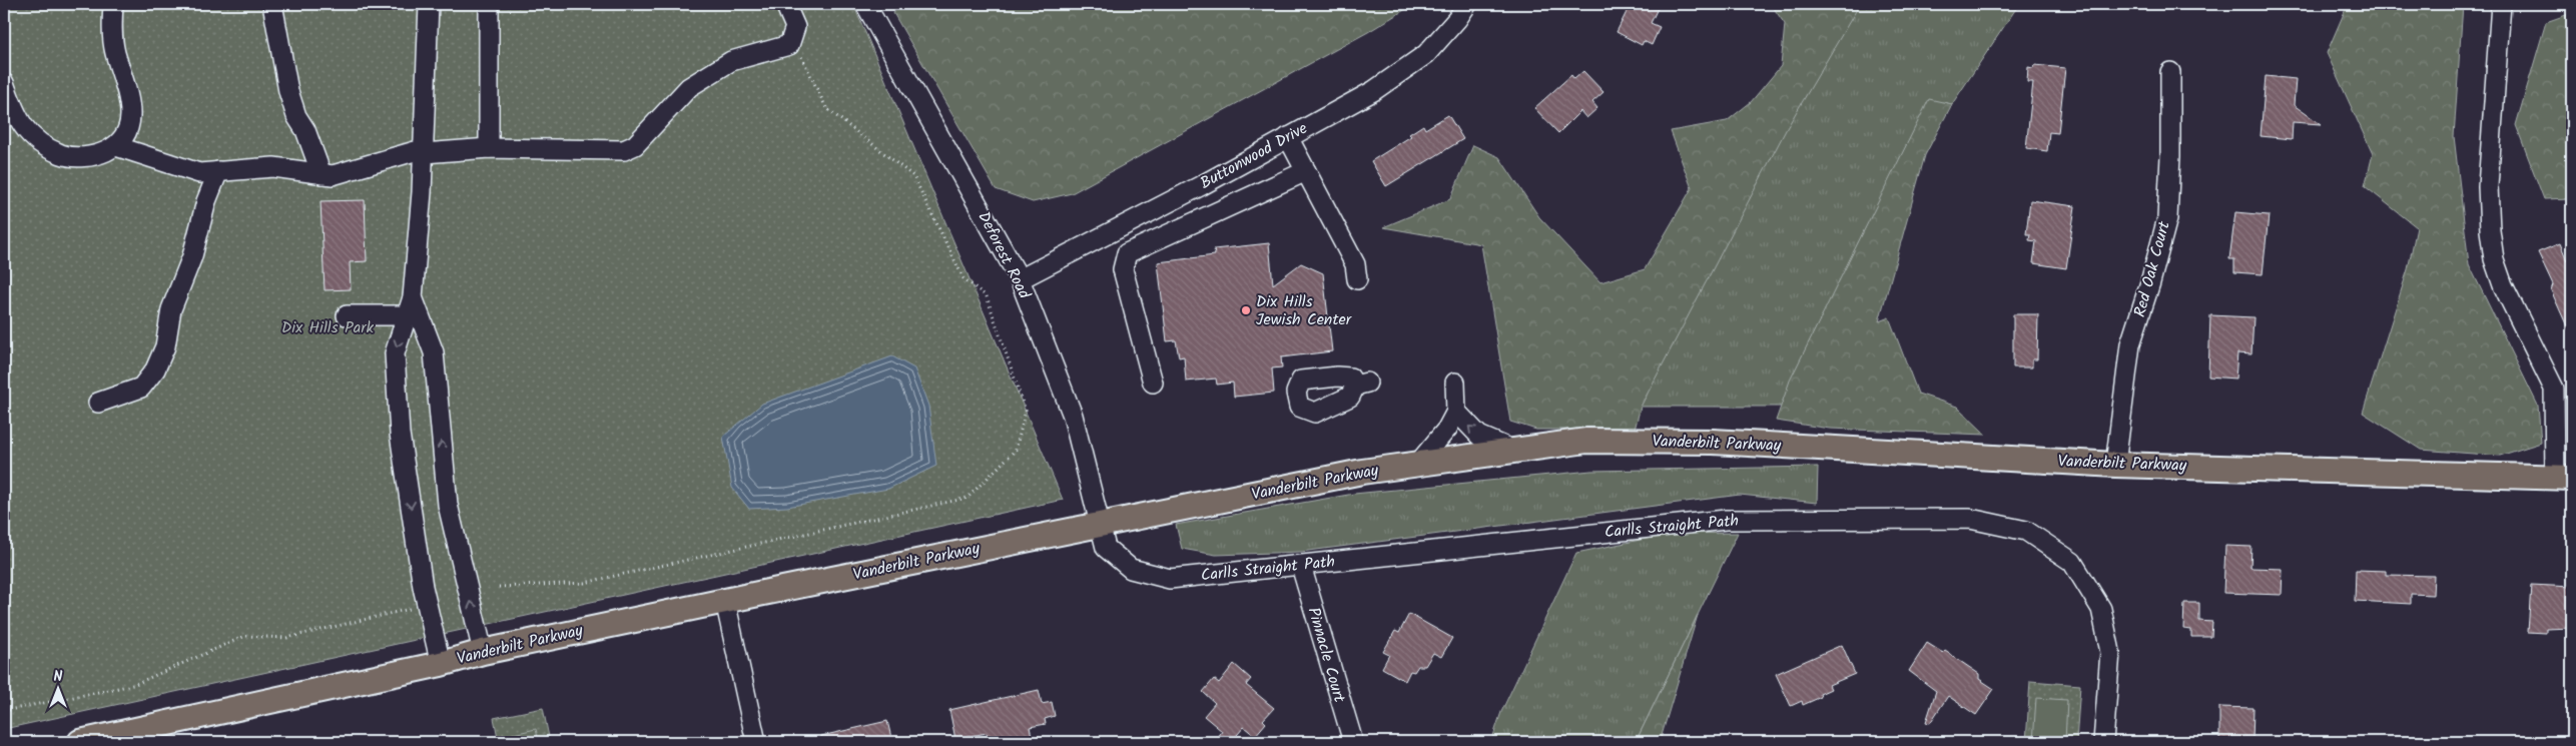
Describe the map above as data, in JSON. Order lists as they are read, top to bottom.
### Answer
{
  "streets": {
    "main road": ["Vanderbilt Parkway"],
    "street": [
      "Buttonwood Drive",
      "Deforest Road",
      "Red Oak Court",
      "Carlls Straight Path",
      "Pinnacle Court"
    ]
  },
  "crossings": [
    ["Buttonwood Drive", "Deforest Road"],
    ["Deforest Road", "Vanderbilt Parkway"],
    ["Deforest Road", "Carlls Straight Path"],
    ["Red Oak Court", "Vanderbilt Parkway"],
    ["Vanderbilt Parkway", "Carlls Straight Path"],
    ["Carlls Straight Path", "Pinnacle Court"]
  ],
  "parks": ["Dix Hills Park"],
  "places": ["Dix Hills Jewish Center"],
  "north": "top"
}
